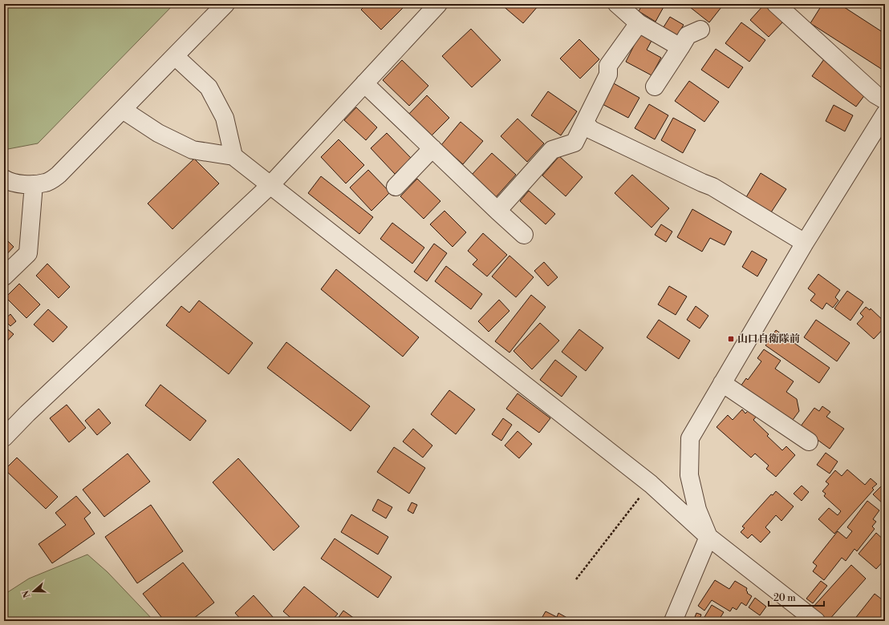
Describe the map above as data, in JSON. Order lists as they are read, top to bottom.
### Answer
{
  "places": {
    "transit": ["山口自衛隊前"]
  },
  "scale_bar": "20 m",
  "north": "left"
}
